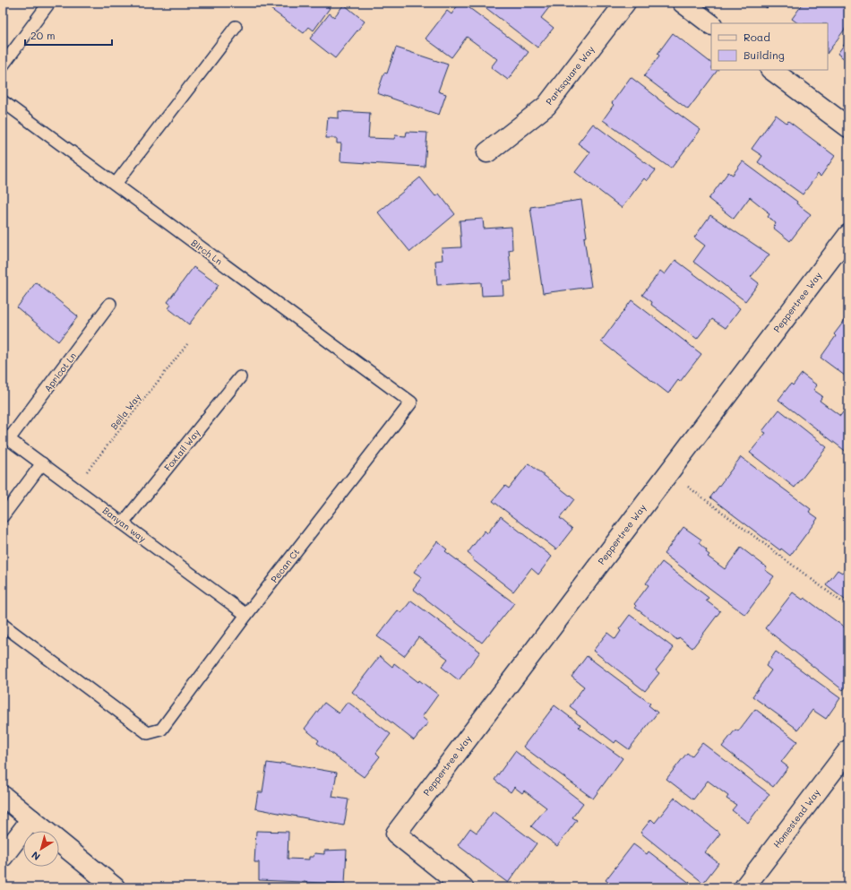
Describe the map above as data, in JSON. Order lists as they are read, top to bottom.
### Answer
{
  "streets": {
    "street": ["Parksquare Way", "Peppertree Way", "Homestead Way"],
    "lane": [
      "Birch Ln",
      "Apricot Ln",
      "Foxtail Way",
      "Banyan way",
      "Pecan Ct"
    ],
    "path": ["Bella Way"]
  },
  "crossings": [
    ["Birch Ln", "Pecan Ct"],
    ["Apricot Ln", "Banyan way"],
    ["Bella Way", "Banyan way"],
    ["Foxtail Way", "Banyan way"],
    ["Banyan way", "Pecan Ct"]
  ],
  "legend": ["Road", "Building"],
  "scale_bar": "20 m",
  "north": "bottom left"
}
